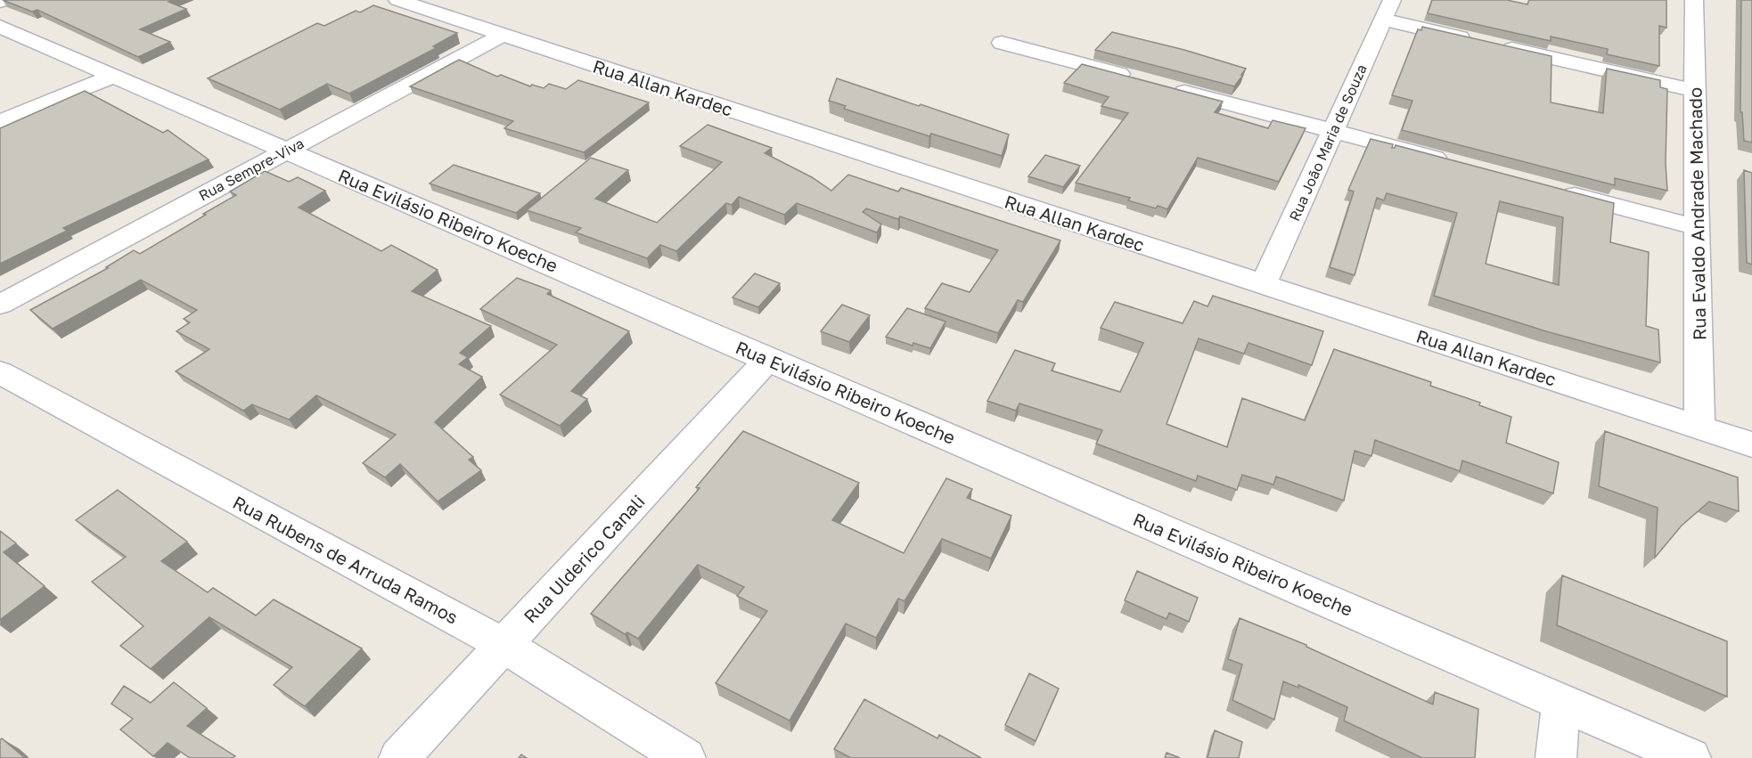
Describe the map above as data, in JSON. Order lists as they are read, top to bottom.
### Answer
{
  "streets": {
    "street": [
      "Rua Allan Kardec",
      "Rua João Maria de Souza",
      "Rua Sempre-Viva",
      "Rua Evaldo Andrade Machado",
      "Rua Evilásio Ribeiro Koeche",
      "Rua Ulderico Canali",
      "Rua Rubens de Arruda Ramos"
    ]
  },
  "crossings": [
    ["Rua Allan Kardec", "Rua João Maria de Souza"],
    ["Rua Allan Kardec", "Rua Sempre-Viva"],
    ["Rua Allan Kardec", "Rua Evaldo Andrade Machado"],
    ["Rua Sempre-Viva", "Rua Evilásio Ribeiro Koeche"],
    ["Rua Evilásio Ribeiro Koeche", "Rua Ulderico Canali"],
    ["Rua Ulderico Canali", "Rua Rubens de Arruda Ramos"]
  ]
}
